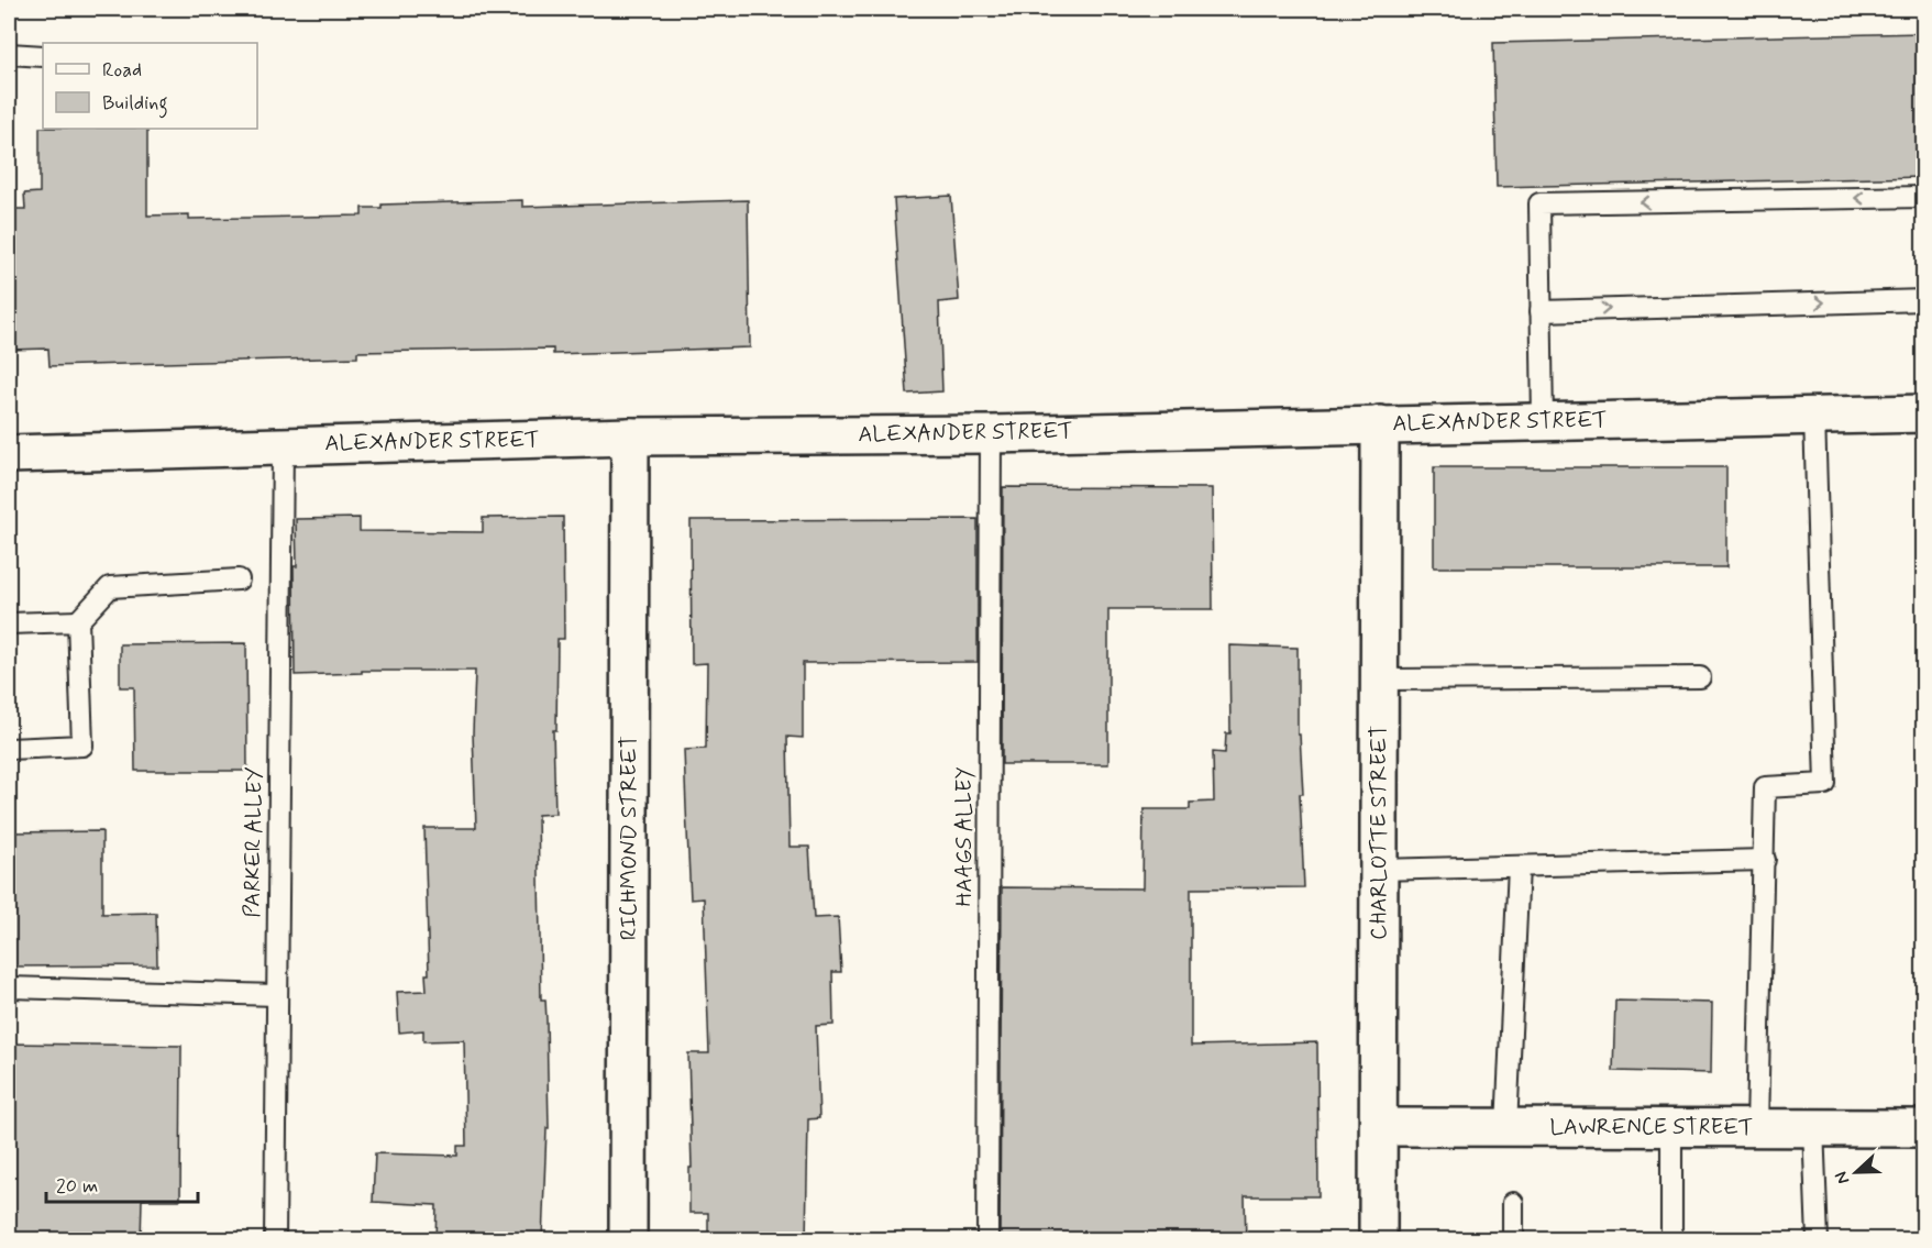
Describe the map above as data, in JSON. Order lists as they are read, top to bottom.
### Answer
{
  "streets": {
    "street": [
      "ALEXANDER STREET",
      "CHARLOTTE STREET",
      "RICHMOND STREET",
      "LAWRENCE STREET"
    ],
    "lane": ["HAAGS ALLEY", "PARKER ALLEY"]
  },
  "crossings": [
    ["ALEXANDER STREET", "CHARLOTTE STREET"],
    ["ALEXANDER STREET", "HAAGS ALLEY"],
    ["ALEXANDER STREET", "RICHMOND STREET"],
    ["ALEXANDER STREET", "PARKER ALLEY"],
    ["CHARLOTTE STREET", "LAWRENCE STREET"]
  ],
  "legend": ["Road", "Building"],
  "scale_bar": "20 m",
  "north": "left"
}
